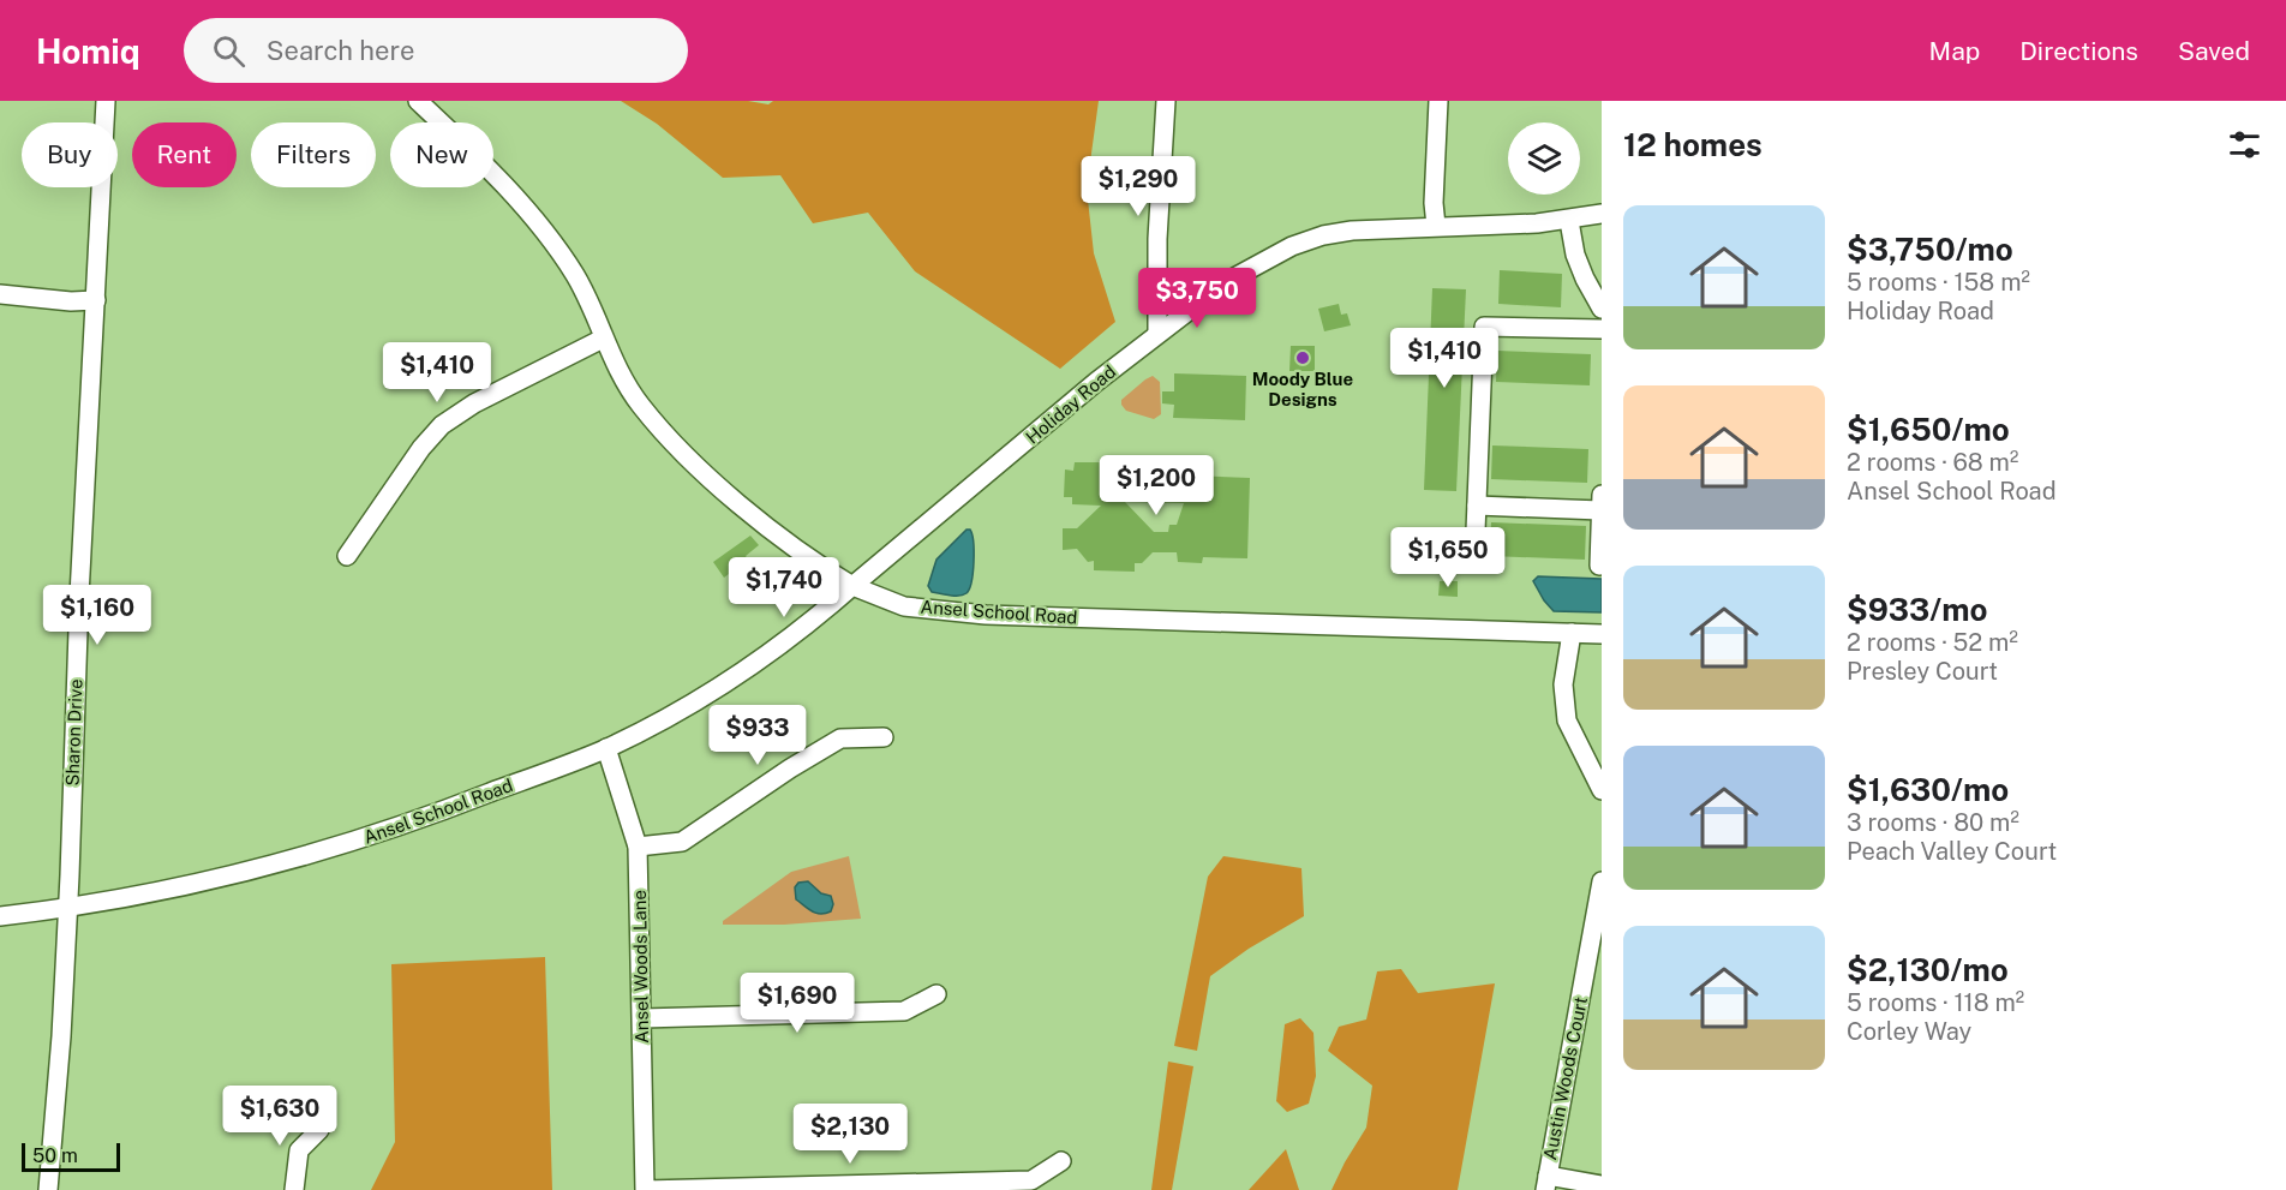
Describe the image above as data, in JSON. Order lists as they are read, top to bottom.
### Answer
{
  "streets": {
    "street": [
      "Holiday Road",
      "Ansel School Road",
      "Sharon Drive",
      "Ansel Woods Lane",
      "Austin Woods Court"
    ]
  },
  "crossings": [
    ["Holiday Road", "Ansel School Road"],
    ["Ansel School Road", "Sharon Drive"],
    ["Ansel School Road", "Ansel Woods Lane"]
  ],
  "places": ["Moody Blue Designs"],
  "scale_bar": "50 m",
  "page": {
    "header": "Homiq",
    "search": "Search here",
    "nav": ["Map", "Directions", "Saved"],
    "heading": "12 homes",
    "chip": [
      "Buy",
      "Rent",
      "Filters",
      "New"
    ],
    "price": [
      "$1,290",
      "$3,750",
      "$1,410",
      "$1,410",
      "$1,200",
      "$1,650",
      "$1,740",
      "$1,160",
      "$933",
      "$1,690",
      "$1,630",
      "$2,130"
    ],
    "list": [
      {
        "name": "$3,750/mo",
        "note": "5 rooms · 158 m² · Holiday Road"
      },
      {
        "name": "$1,650/mo",
        "note": "2 rooms · 68 m² · Ansel School Road"
      },
      {
        "name": "$933/mo",
        "note": "2 rooms · 52 m² · Presley Court"
      },
      {
        "name": "$1,630/mo",
        "note": "3 rooms · 80 m² · Peach Valley Court"
      },
      {
        "name": "$2,130/mo",
        "note": "5 rooms · 118 m² · Corley Way"
      }
    ],
    "scale": "50 m"
  }
}
